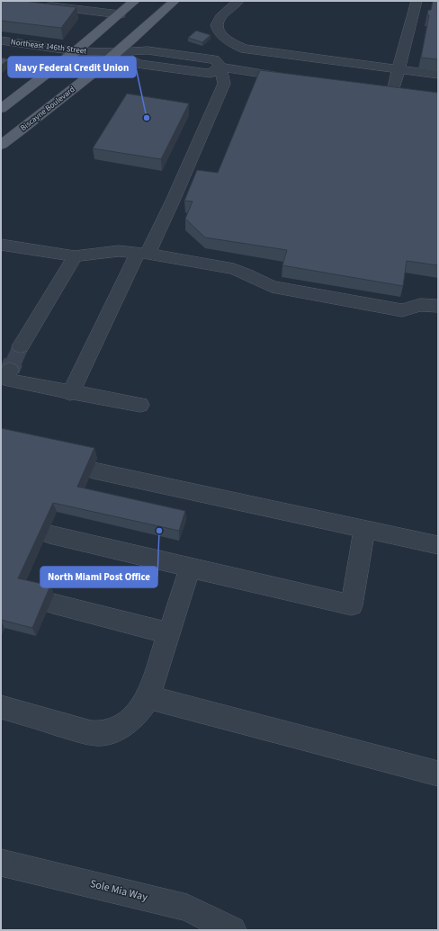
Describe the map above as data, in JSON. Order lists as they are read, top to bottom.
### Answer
{
  "streets": {
    "main road": ["Biscayne Boulevard"],
    "street": ["Northeast 146th Street", "Sole Mia Way"]
  },
  "crossings": [
    ["Northeast 146th Street", "Biscayne Boulevard"]
  ],
  "places": ["Navy Federal Credit Union", "North Miami Post Office"]
}
